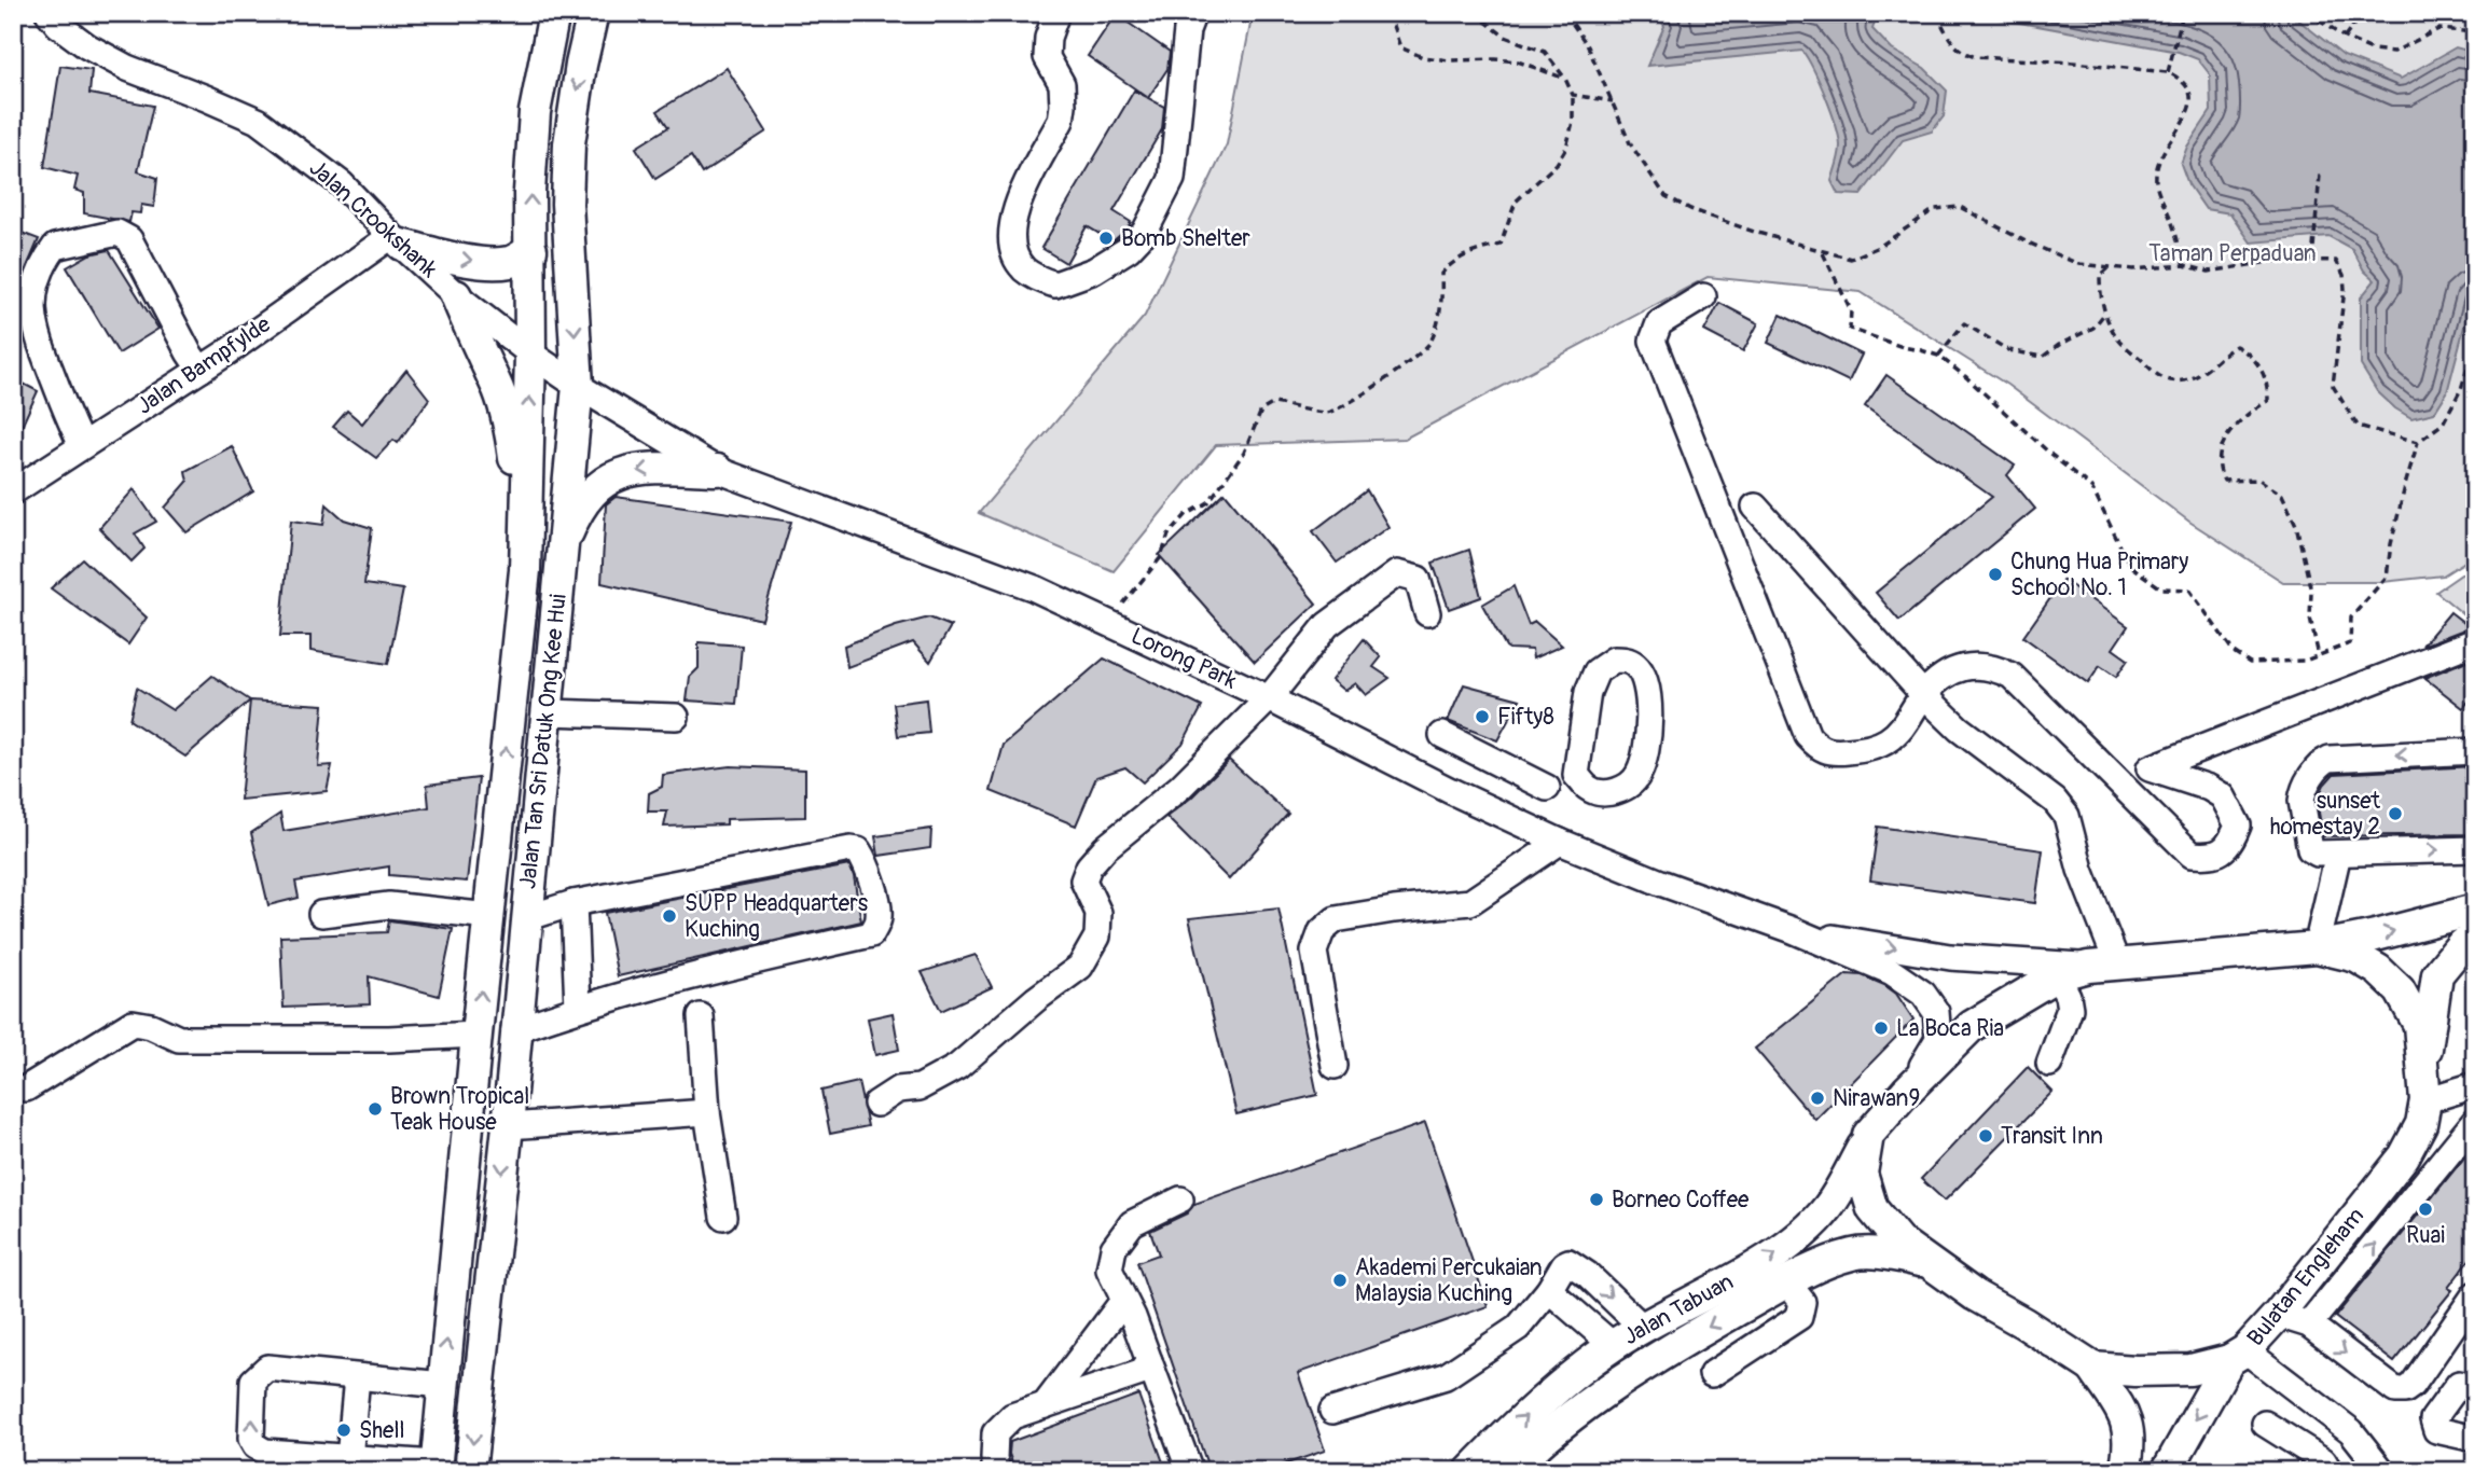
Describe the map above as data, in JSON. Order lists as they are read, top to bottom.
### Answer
{
  "streets": {
    "main road": ["Jalan Tan Sri Datuk Ong Kee Hui", "Bulatan Engleham", "Jalan Tabuan"],
    "street": ["Jalan Crookshank", "Jalan Bampfylde", "Lorong Park"]
  },
  "crossings": [
    ["Jalan Crookshank", "Jalan Bampfylde"],
    ["Jalan Crookshank", "Lorong Park"],
    ["Jalan Crookshank", "Jalan Tan Sri Datuk Ong Kee Hui"],
    ["Lorong Park", "Jalan Tan Sri Datuk Ong Kee Hui"],
    ["Bulatan Engleham", "Jalan Tabuan"]
  ],
  "parks": ["Taman Perpaduan"],
  "places": [
    "Bomb Shelter",
    "Chung Hua Primary School No. 1",
    "Fifty8",
    "sunset homestay 2",
    "SUPP Headquarters Kuching",
    "La Boca Ria",
    "Nirawan9",
    "Brown Tropical Teak House",
    "Transit Inn",
    "Borneo Coffee",
    "Ruai",
    "Akademi Percukaian Malaysia Kuching",
    "Shell"
  ]
}
